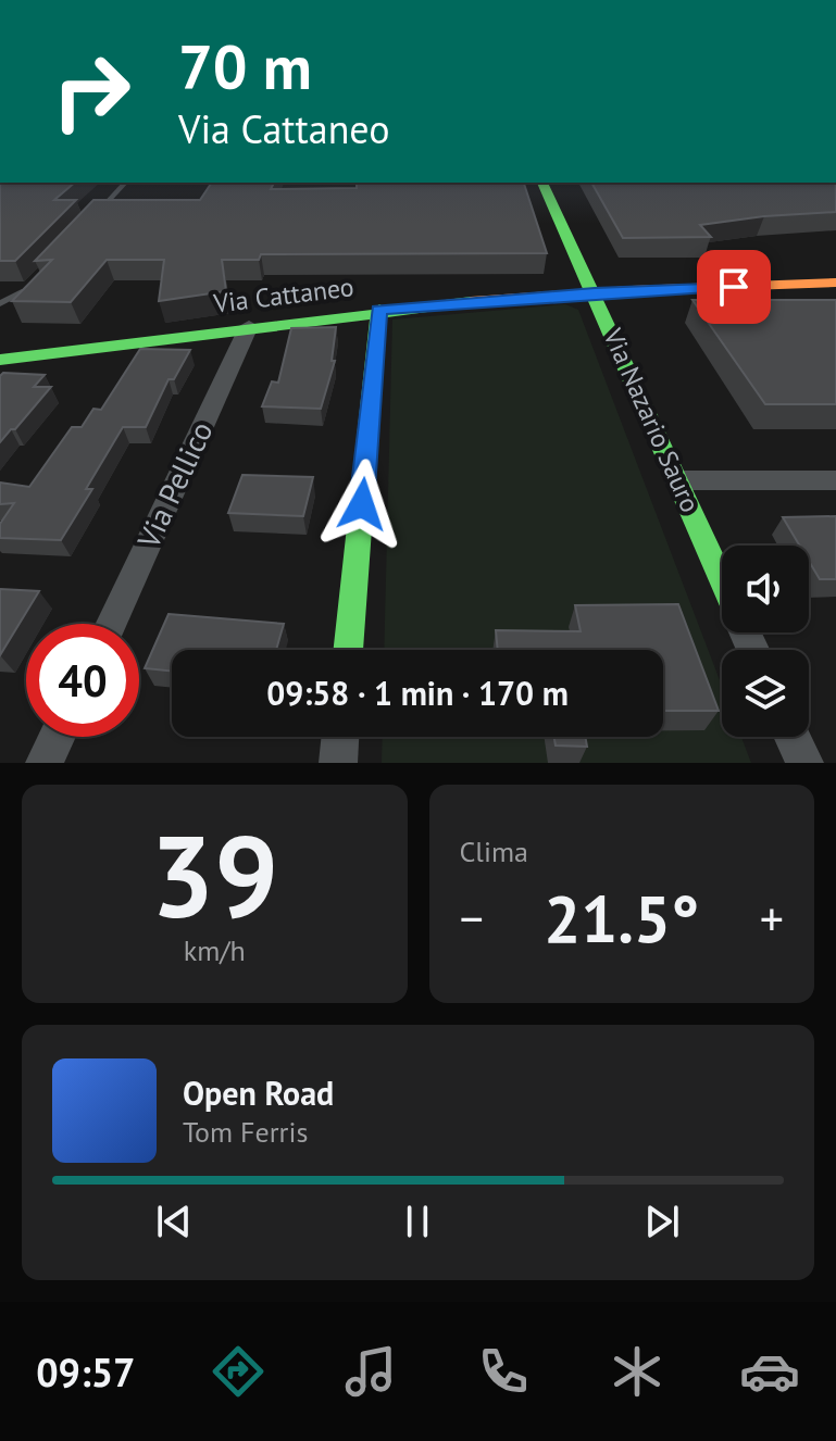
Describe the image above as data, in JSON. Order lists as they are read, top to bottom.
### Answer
{
  "streets": {
    "street": ["Via Cattaneo", "Via Nazario Sauro", "Via Pellico"]
  },
  "crossings": [
    ["Via Cattaneo", "Via Nazario Sauro"],
    ["Via Cattaneo", "Via Pellico"]
  ],
  "page": {
    "turn": ["70 m", "Via Cattaneo"],
    "limit": "40",
    "trip": "09:58 · 1 min · 170 m",
    "tile": [
      ["39", "km/h"],
      "Clima"
    ],
    "heat": ["−", "21.5°", "+"],
    "song": ["Open Road", "Tom Ferris"],
    "tabs": "09:57"
  }
}
